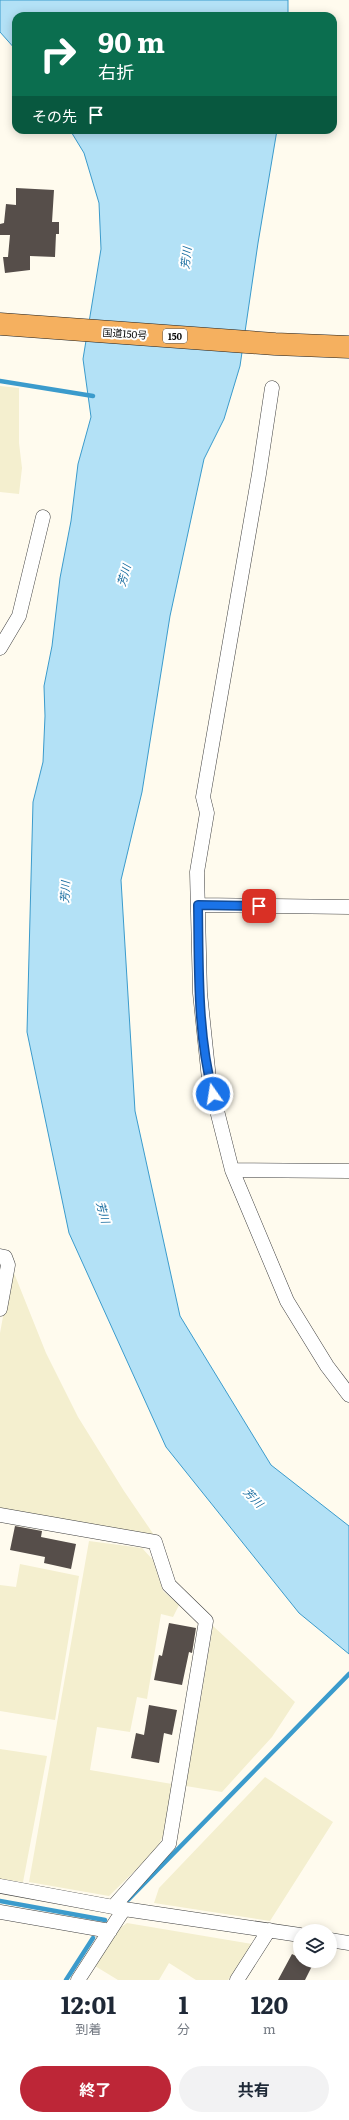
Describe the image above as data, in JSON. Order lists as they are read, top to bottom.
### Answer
{
  "streets": {
    "highway": ["国道150号", "150"]
  },
  "water": ["芳川"],
  "page": {
    "turn": ["90 m", "右折"],
    "then": "その先",
    "eta": [
      "12:01",
      "到着",
      "1",
      "分",
      "120",
      "m"
    ],
    "buttons": ["終了", "共有"]
  }
}
